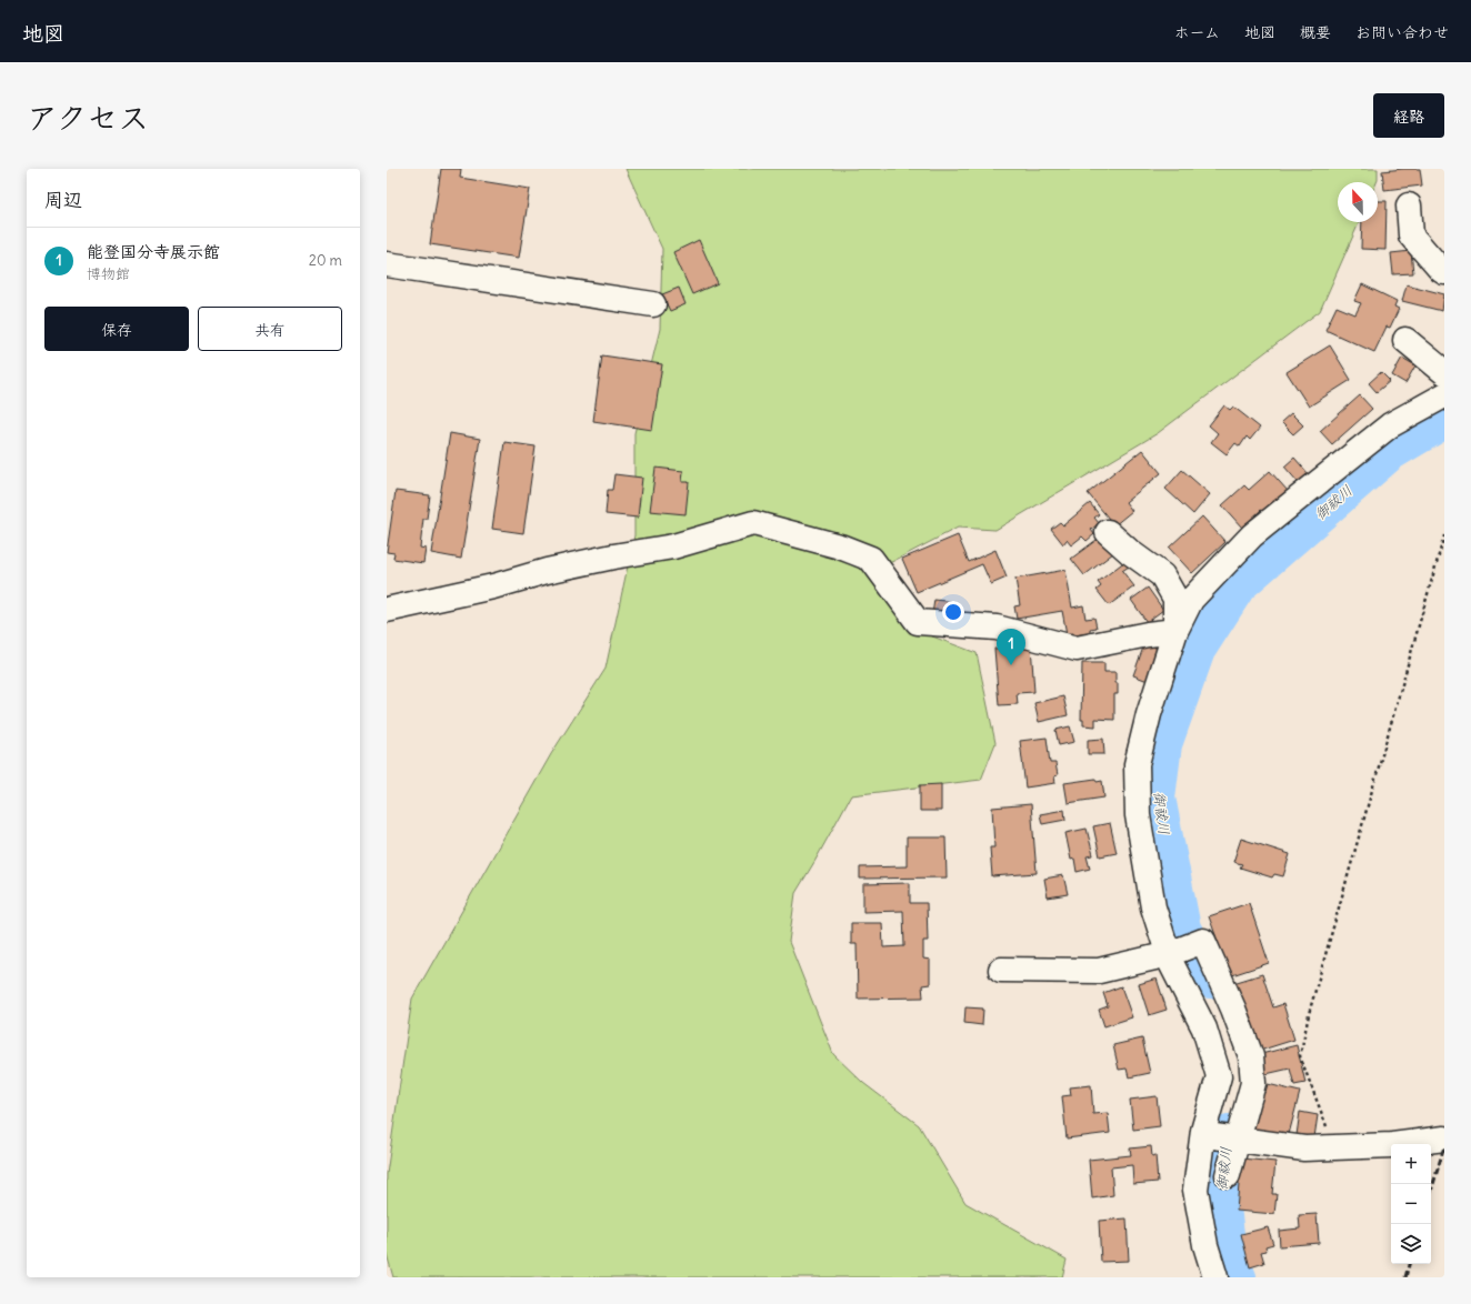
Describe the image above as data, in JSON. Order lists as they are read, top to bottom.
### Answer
{
  "water": ["御祓川"],
  "north": "top",
  "page": {
    "header": "地図",
    "nav": [
      "ホーム",
      "地図",
      "概要",
      "お問い合わせ"
    ],
    "title": "アクセス",
    "buttons": [
      "経路",
      ["保存", "共有"]
    ],
    "heading": "周辺",
    "list": [
      {
        "mark": "1",
        "name": "能登国分寺展示館",
        "note": "博物館",
        "value": "20 m"
      }
    ],
    "pins": "1",
    "map_buttons": ["+", "−"]
  }
}
